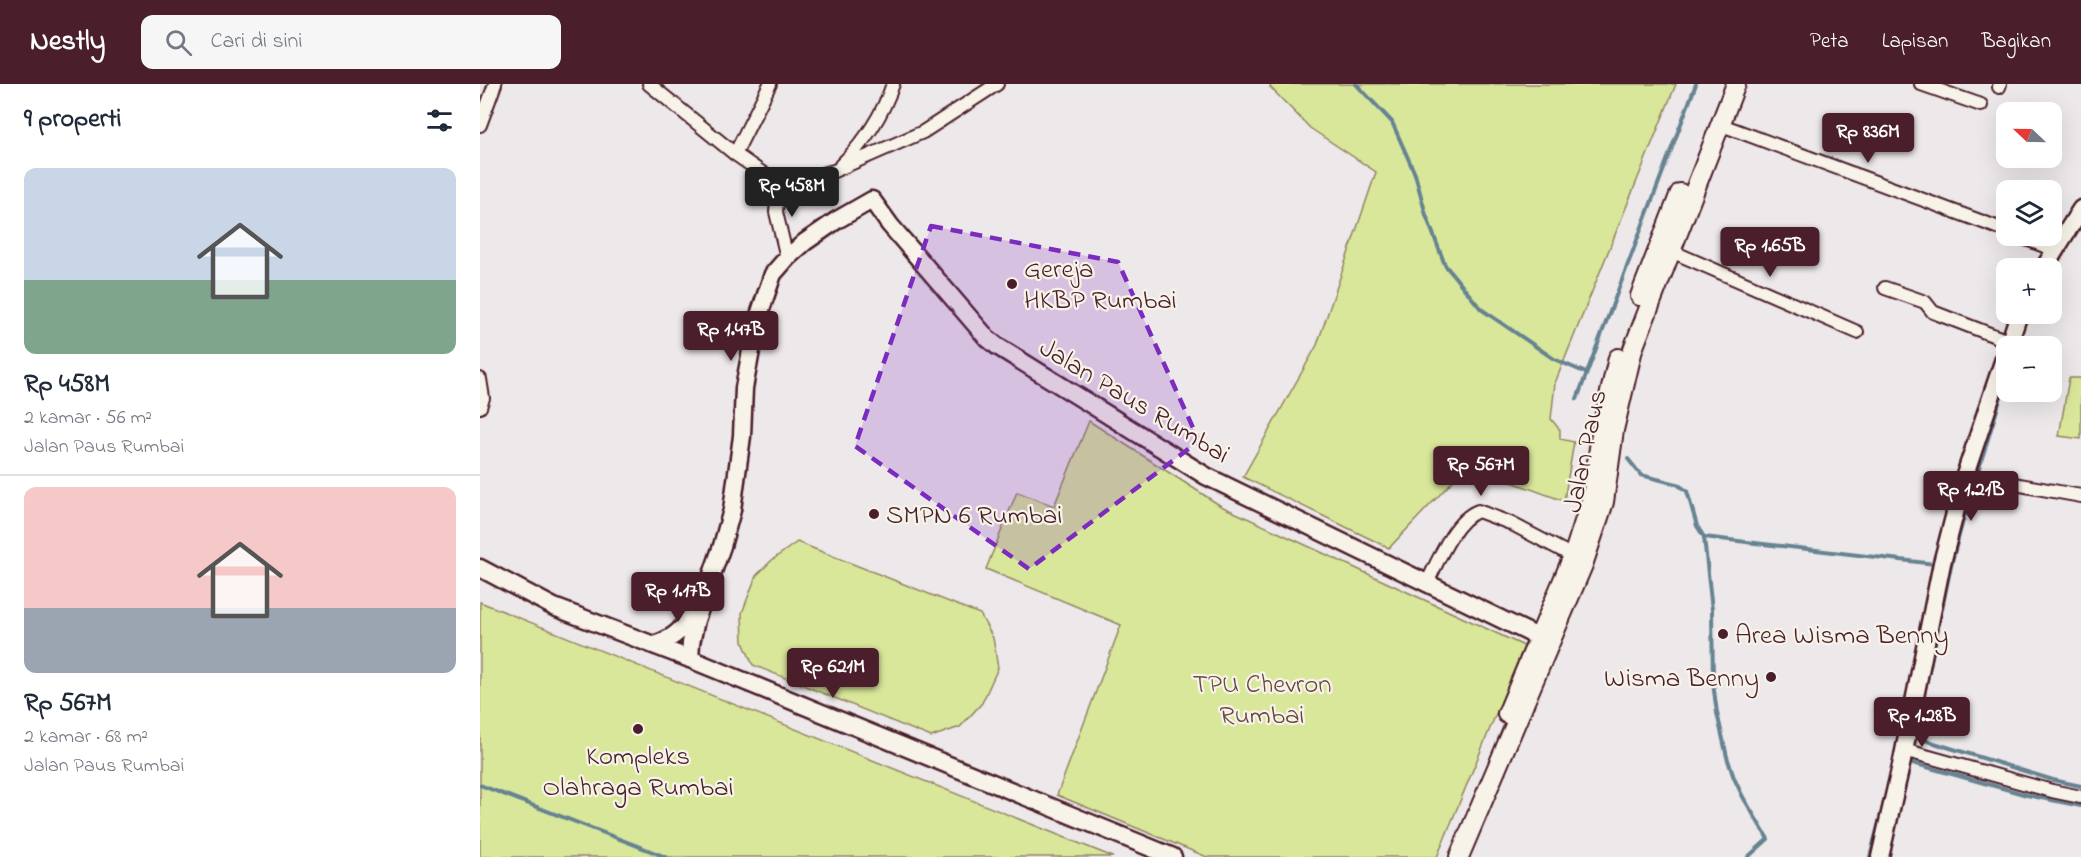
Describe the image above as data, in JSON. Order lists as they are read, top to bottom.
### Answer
{
  "streets": {
    "main road": ["Jalan Paus"],
    "street": ["Jalan Paus Rumbai"]
  },
  "crossings": [
    ["Jalan Paus Rumbai", "Jalan Paus"]
  ],
  "parks": ["TPU Chevron Rumbai"],
  "places": [
    "Gereja HKBP Rumbai",
    "SMPN 6 Rumbai",
    "Area Wisma Benny",
    "Wisma Benny",
    "Kompleks Olahraga Rumbai"
  ],
  "north": "left",
  "page": {
    "header": "Nestly",
    "search": "Cari di sini",
    "nav": ["Peta", "Lapisan", "Bagikan"],
    "heading": "9 properti",
    "map_buttons": ["+", "−"],
    "price": [
      "Rp 836M",
      "Rp 458M",
      "Rp 1.65B",
      "Rp 1.47B",
      "Rp 567M",
      "Rp 1.21B",
      "Rp 1.17B",
      "Rp 621M",
      "Rp 1.28B"
    ],
    "list": [
      {
        "name": "Rp 458M",
        "note": "2 kamar · 56 m² · Jalan Paus Rumbai"
      },
      {
        "name": "Rp 567M",
        "note": "2 kamar · 68 m² · Jalan Paus Rumbai"
      }
    ]
  }
}
